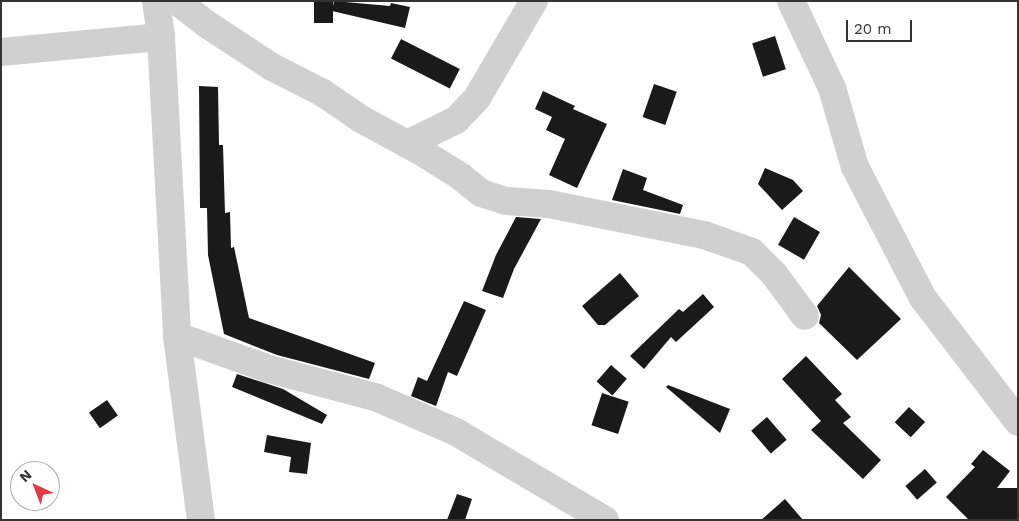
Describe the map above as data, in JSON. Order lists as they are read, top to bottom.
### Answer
{
  "scale_bar": "20 m",
  "north": "top left"
}
